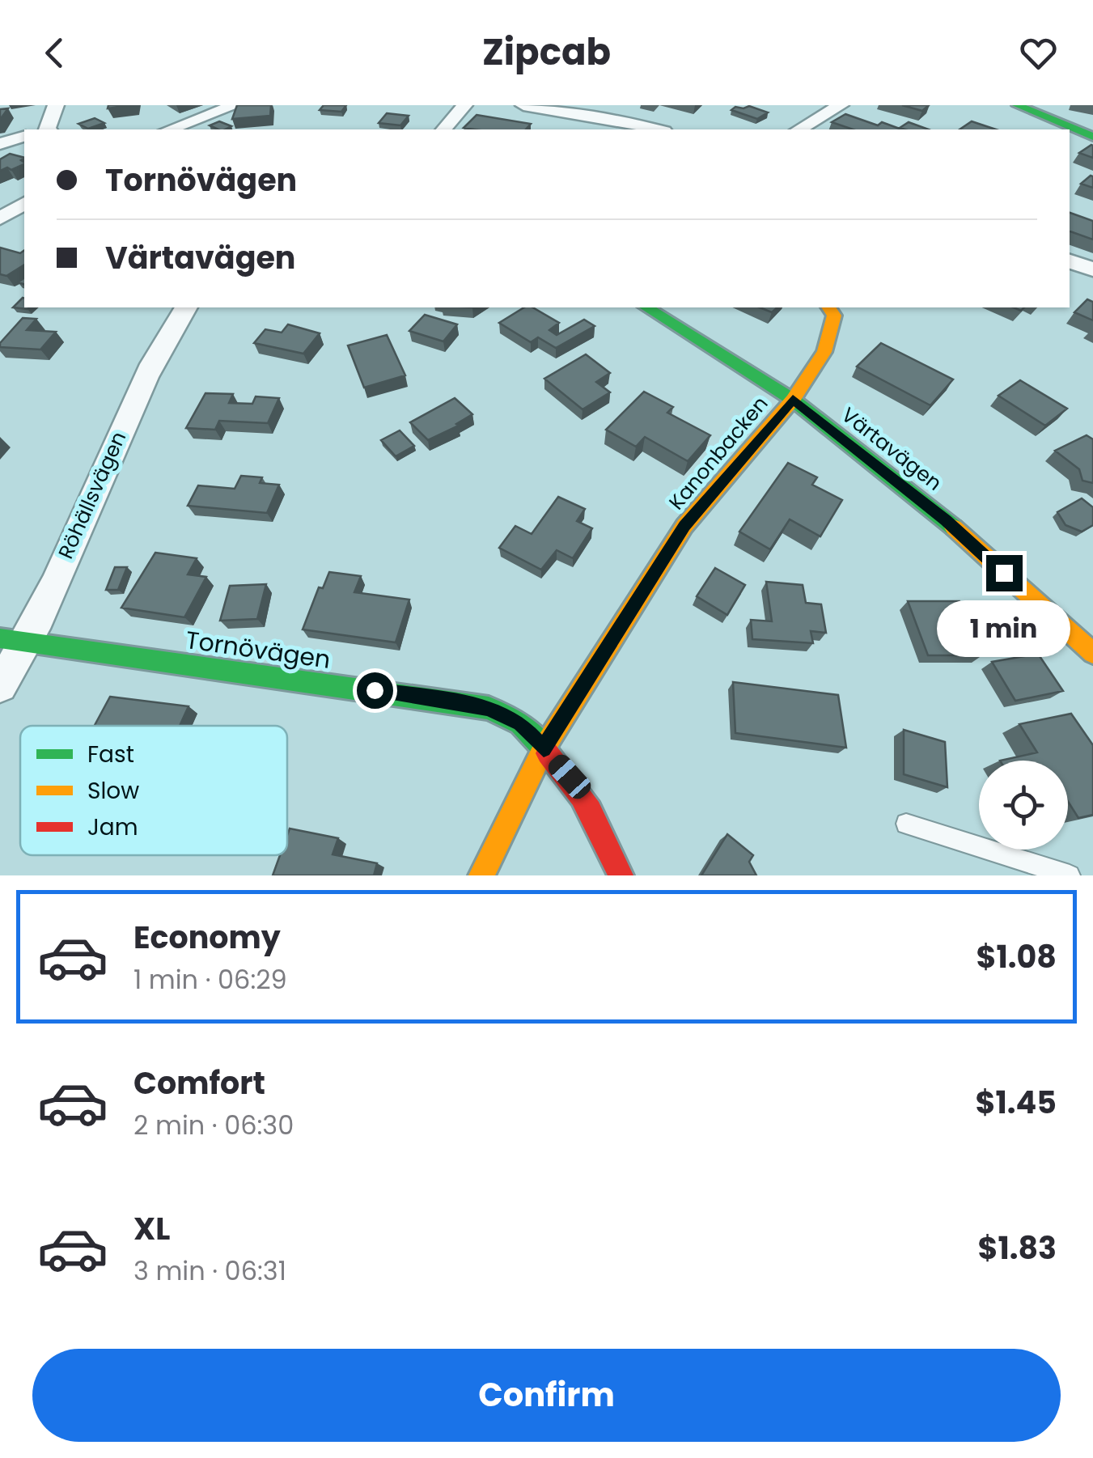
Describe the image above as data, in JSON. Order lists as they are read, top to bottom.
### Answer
{
  "streets": {
    "street": [
      "Värtavägen",
      "Kanonbacken",
      "Röhällsvägen",
      "Tornövägen"
    ]
  },
  "crossings": [
    ["Värtavägen", "Kanonbacken"],
    ["Kanonbacken", "Tornövägen"],
    ["Röhällsvägen", "Tornövägen"]
  ],
  "legend": ["Fast", "Slow", "Jam"],
  "page": {
    "header": "Zipcab",
    "banner": ["Tornövägen", "Värtavägen"],
    "bubble": "1 min",
    "list": [
      {
        "name": "Economy",
        "note": "1 min · 06:29",
        "value": "$1.08"
      },
      {
        "name": "Comfort",
        "note": "2 min · 06:30",
        "value": "$1.45"
      },
      {
        "name": "XL",
        "note": "3 min · 06:31",
        "value": "$1.83"
      }
    ],
    "buttons": "Confirm"
  }
}
